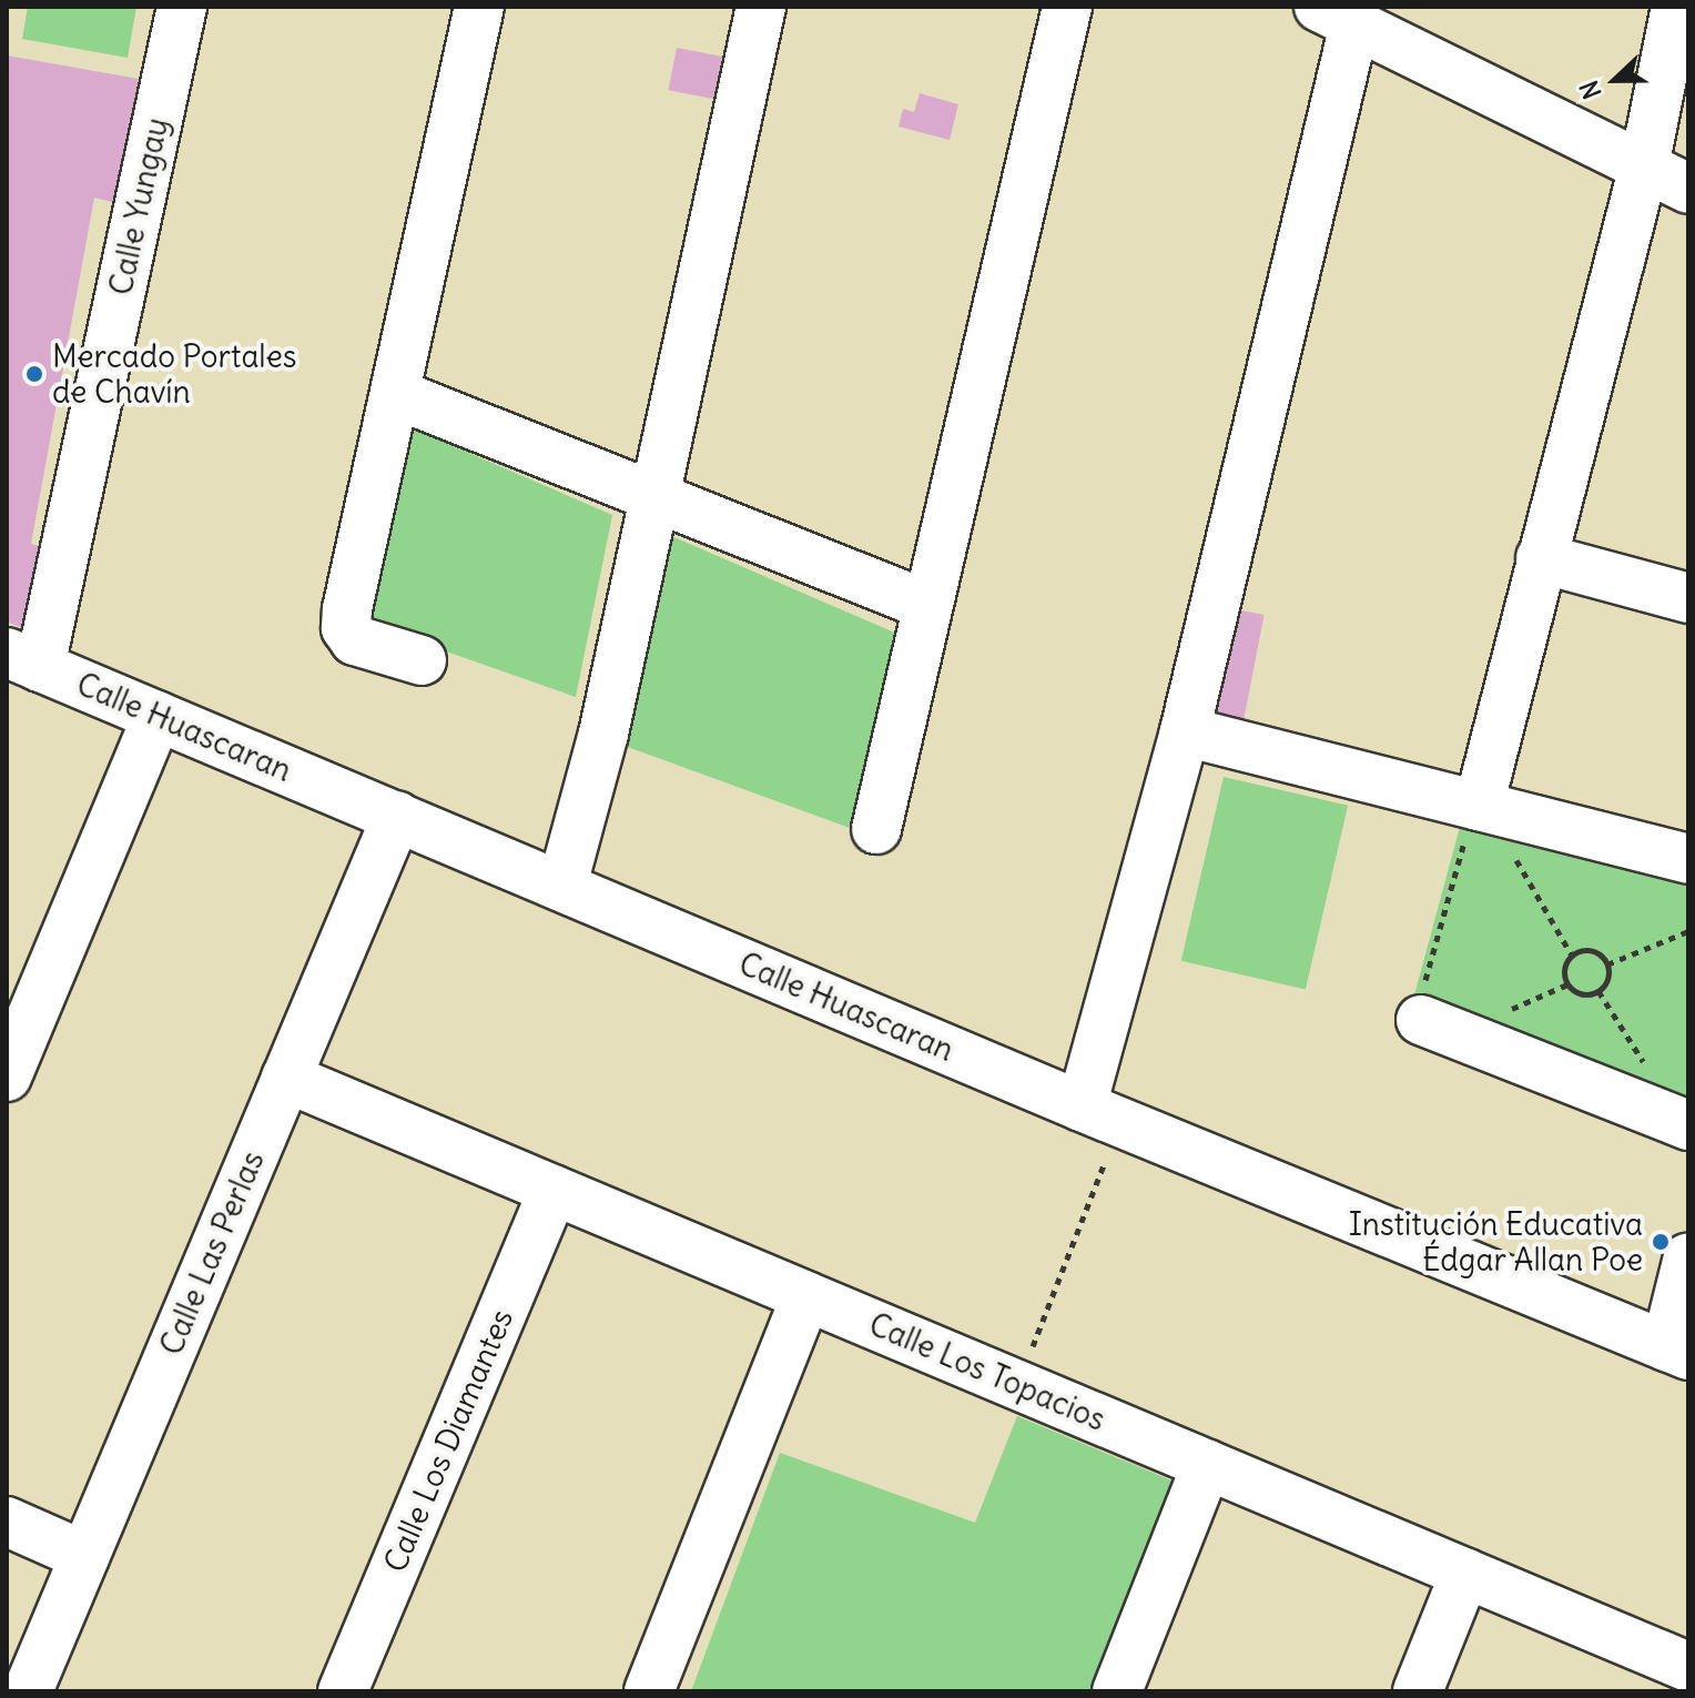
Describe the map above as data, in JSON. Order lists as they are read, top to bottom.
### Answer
{
  "streets": {
    "street": [
      "Calle Yungay",
      "Calle Huascaran",
      "Calle Las Perlas",
      "Calle Los Topacios",
      "Calle Los Diamantes"
    ]
  },
  "crossings": [
    ["Calle Yungay", "Calle Huascaran"],
    ["Calle Huascaran", "Calle Las Perlas"],
    ["Calle Las Perlas", "Calle Los Topacios"],
    ["Calle Los Topacios", "Calle Los Diamantes"]
  ],
  "places": ["Mercado Portales de Chavín", "Institución Educativa Édgar Allan Poe"],
  "north": "left"
}
